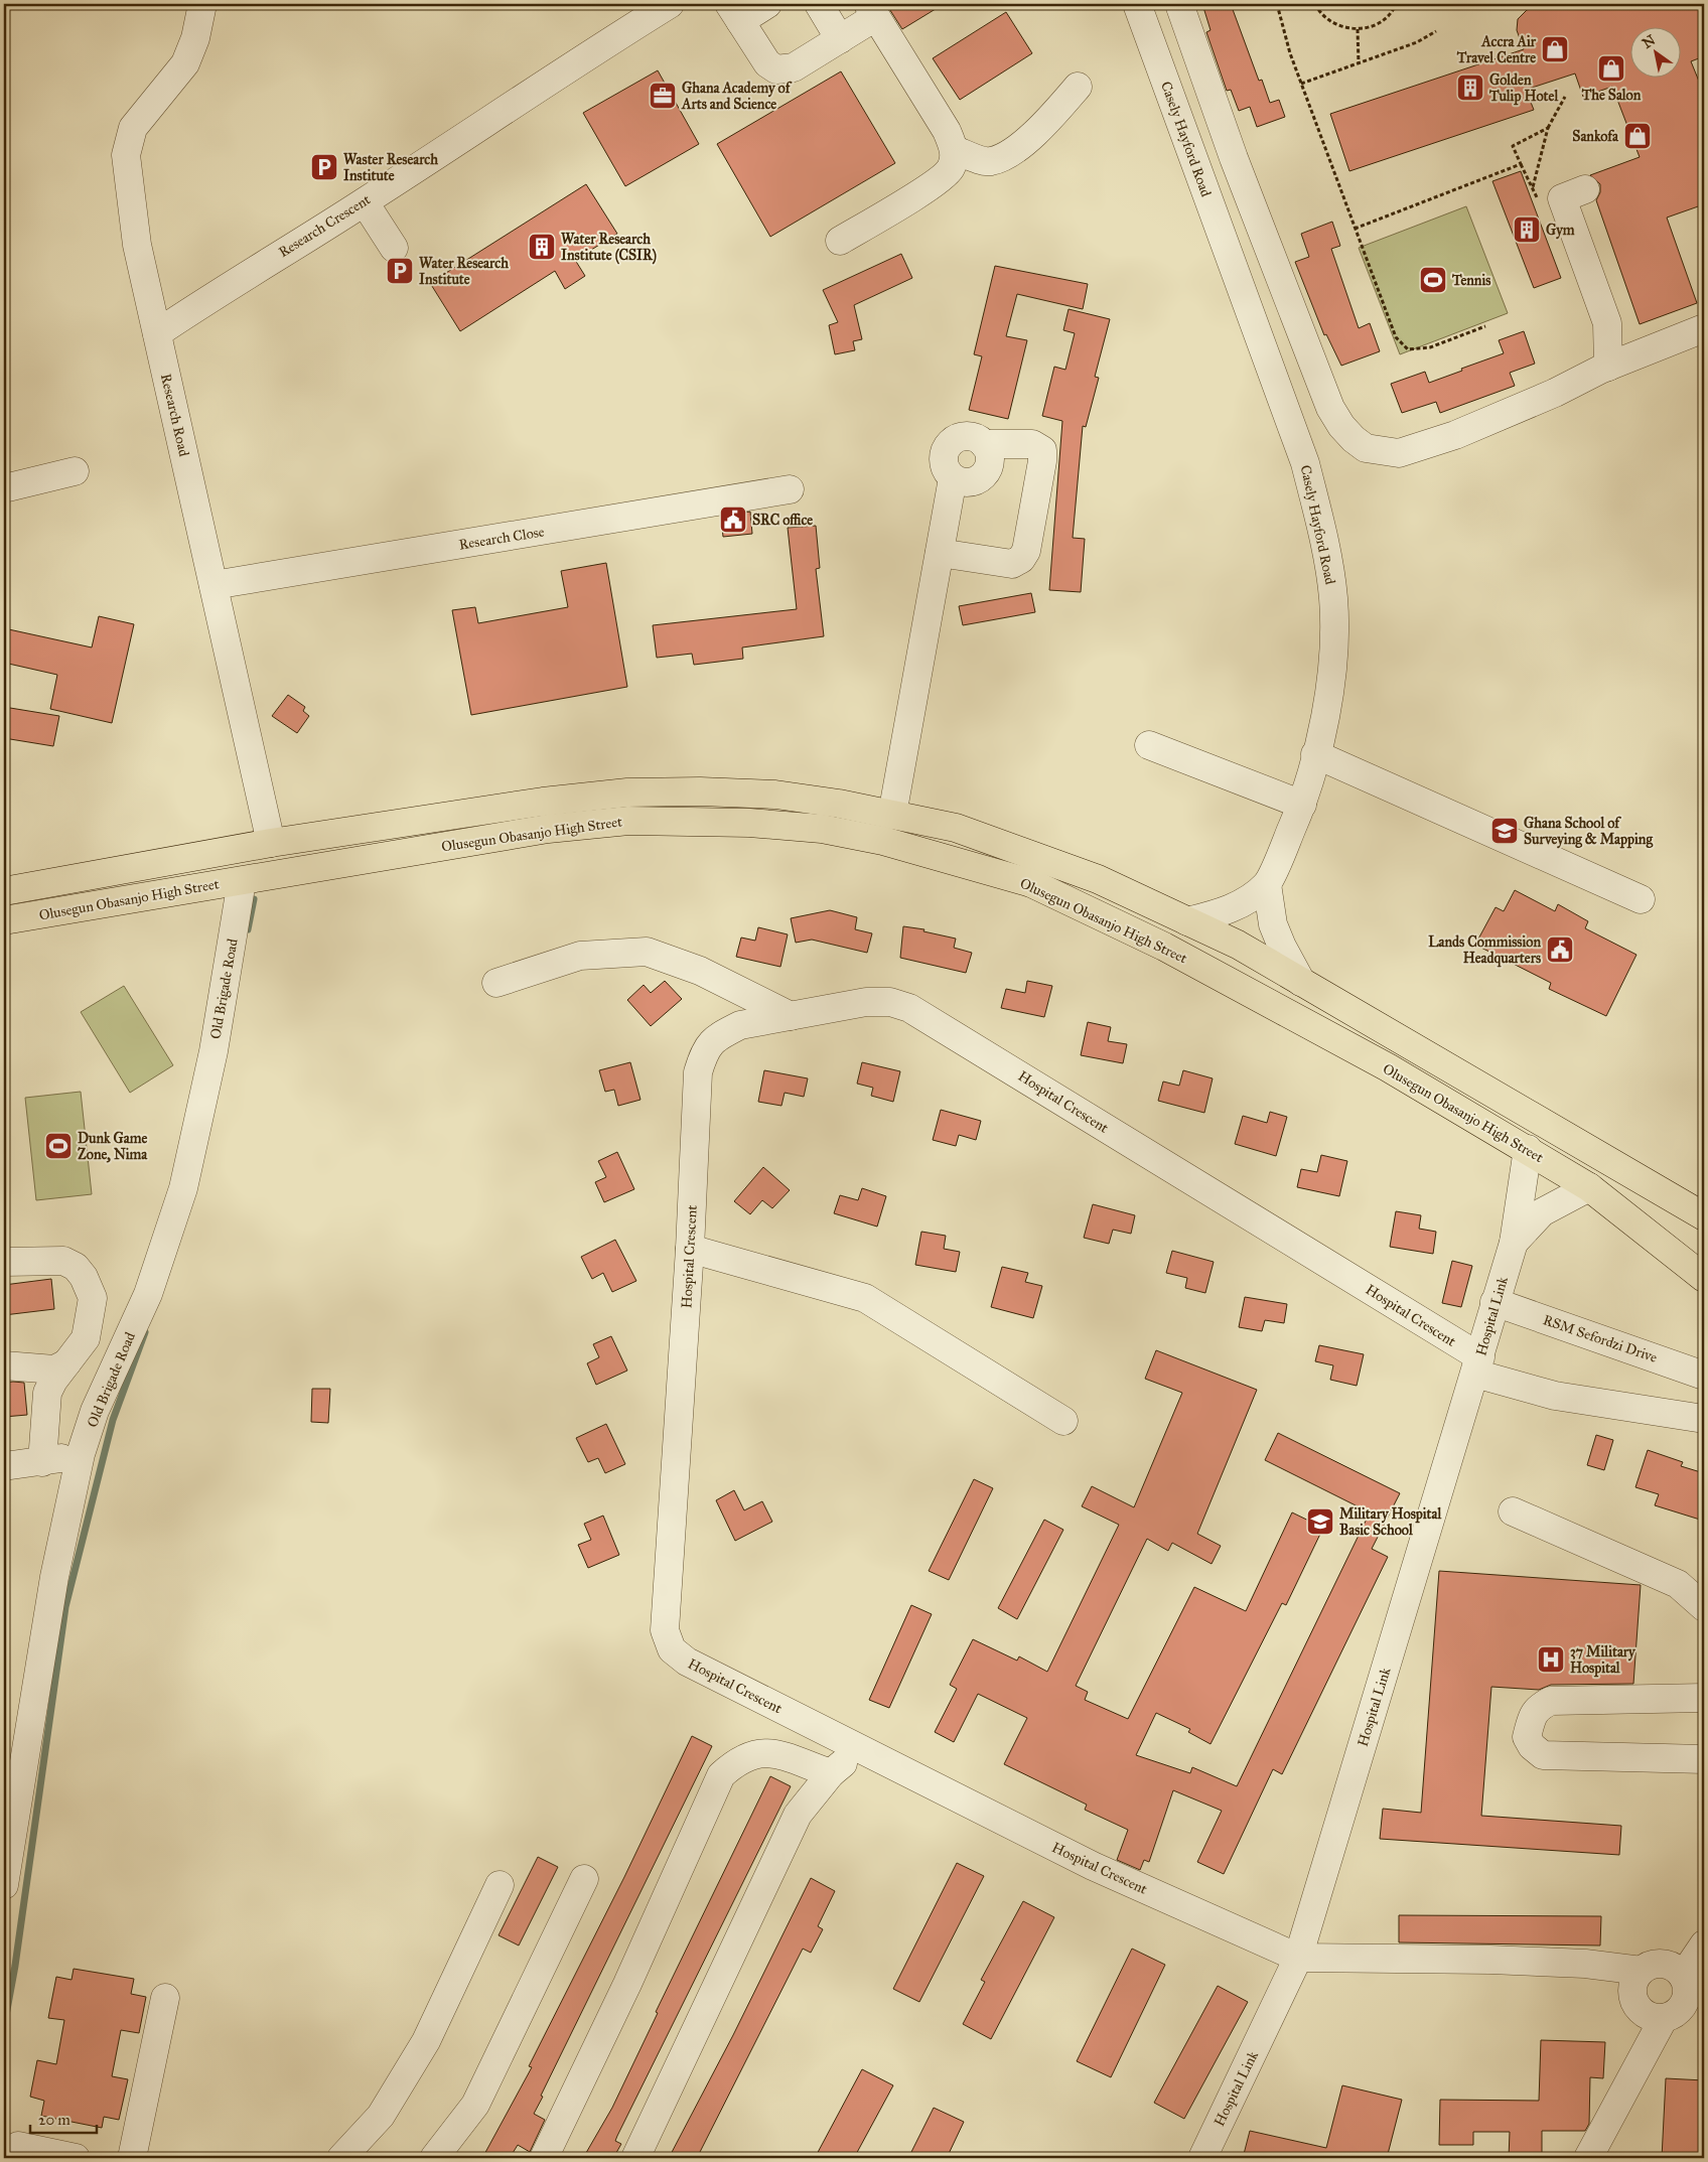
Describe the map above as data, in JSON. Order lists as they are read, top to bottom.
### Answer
{
  "streets": {
    "main road": ["Olusegun Obasanjo High Street"],
    "street": [
      "Casely Hayford Road",
      "Research Crescent",
      "Research Road",
      "Research Close",
      "Old Brigade Road",
      "Hospital Crescent",
      "Hospital Link",
      "RSM Sefordzi Drive"
    ]
  },
  "crossings": [
    ["Research Crescent", "Research Road"],
    ["Research Road", "Research Close"],
    ["Research Road", "Olusegun Obasanjo High Street"],
    ["Olusegun Obasanjo High Street", "Old Brigade Road"],
    ["Olusegun Obasanjo High Street", "Hospital Link"],
    ["Hospital Crescent", "Hospital Link"],
    ["Hospital Link", "RSM Sefordzi Drive"]
  ],
  "places": {
    "shop": ["Accra Air Travel Centre", "The Salon", "Sankofa"],
    "building": ["Golden Tulip Hotel", "Gym", "Water Research Institute (CSIR)"],
    "office": ["Ghana Academy of Arts and Science"],
    "parking": ["Waster Research Institute", "Water Research Institute"],
    "sports": ["Tennis", "Dunk Game Zone, Nima"],
    "public building": ["SRC office", "Lands Commission Headquarters"],
    "school or university": ["Ghana School of Surveying & Mapping", "Military Hospital Basic School"],
    "hospital": ["37 Military Hospital"]
  },
  "scale_bar": "20 m",
  "north": "top left"
}
